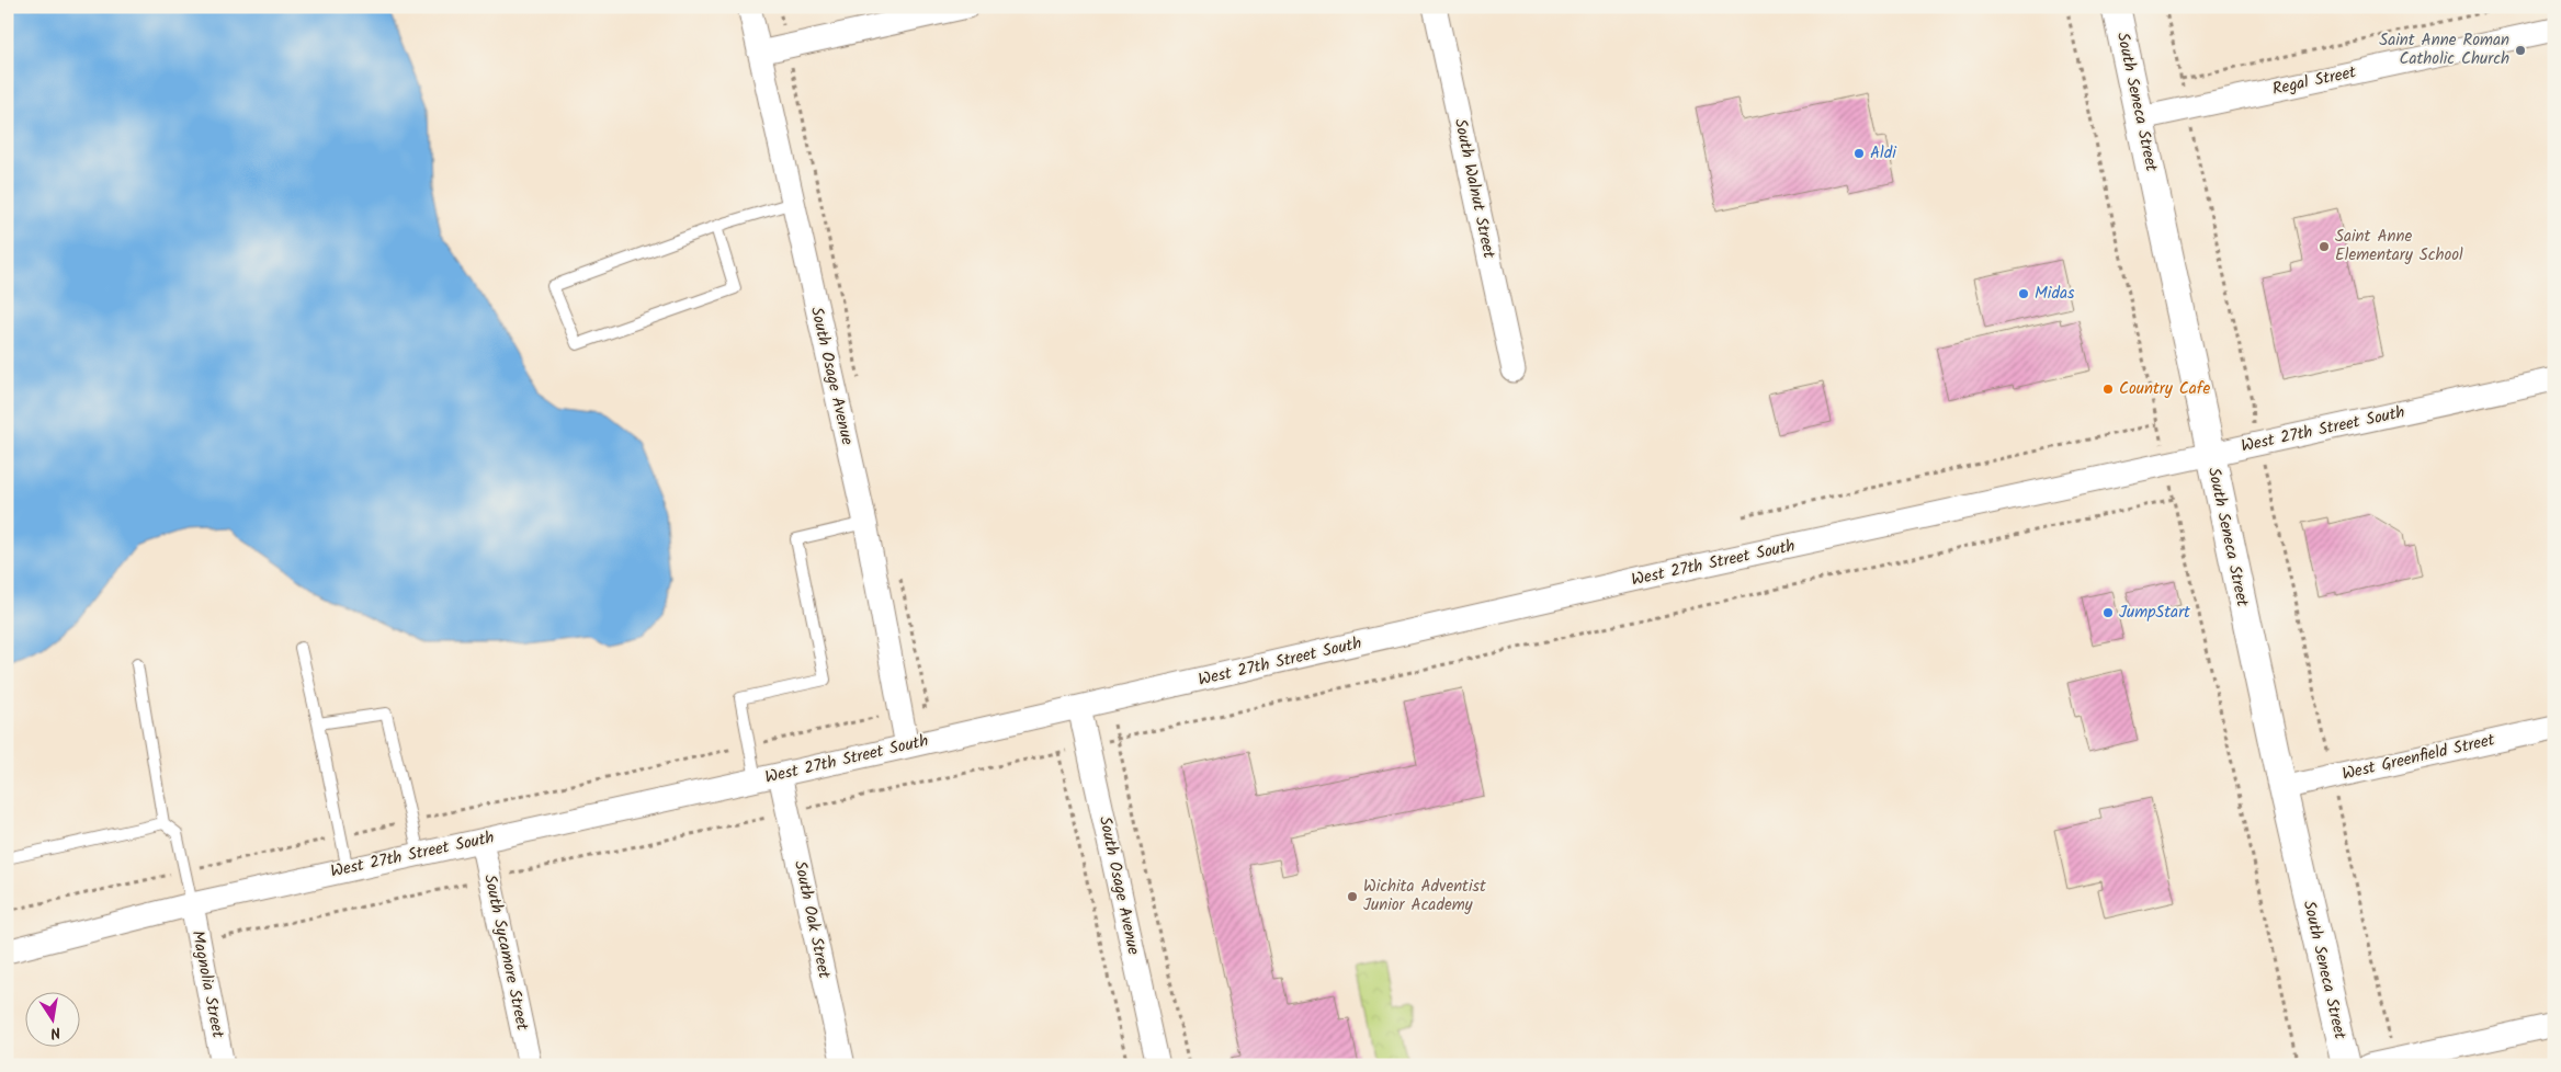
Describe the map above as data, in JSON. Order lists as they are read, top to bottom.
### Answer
{
  "streets": {
    "street": [
      "Regal Street",
      "South Seneca Street",
      "South Walnut Street",
      "South Osage Avenue",
      "West 27th Street South",
      "West Greenfield Street",
      "South Oak Street",
      "South Sycamore Street",
      "Magnolia Street"
    ]
  },
  "crossings": [
    ["Regal Street", "South Seneca Street"],
    ["South Seneca Street", "West 27th Street South"],
    ["South Seneca Street", "West Greenfield Street"],
    ["South Osage Avenue", "West 27th Street South"],
    ["West 27th Street South", "South Oak Street"],
    ["West 27th Street South", "South Sycamore Street"],
    ["West 27th Street South", "Magnolia Street"]
  ],
  "places": [
    "Saint Anne Roman Catholic Church",
    "Aldi",
    "Saint Anne Elementary School",
    "Midas",
    "Country Cafe",
    "JumpStart",
    "Wichita Adventist Junior Academy"
  ],
  "north": "bottom"
}
